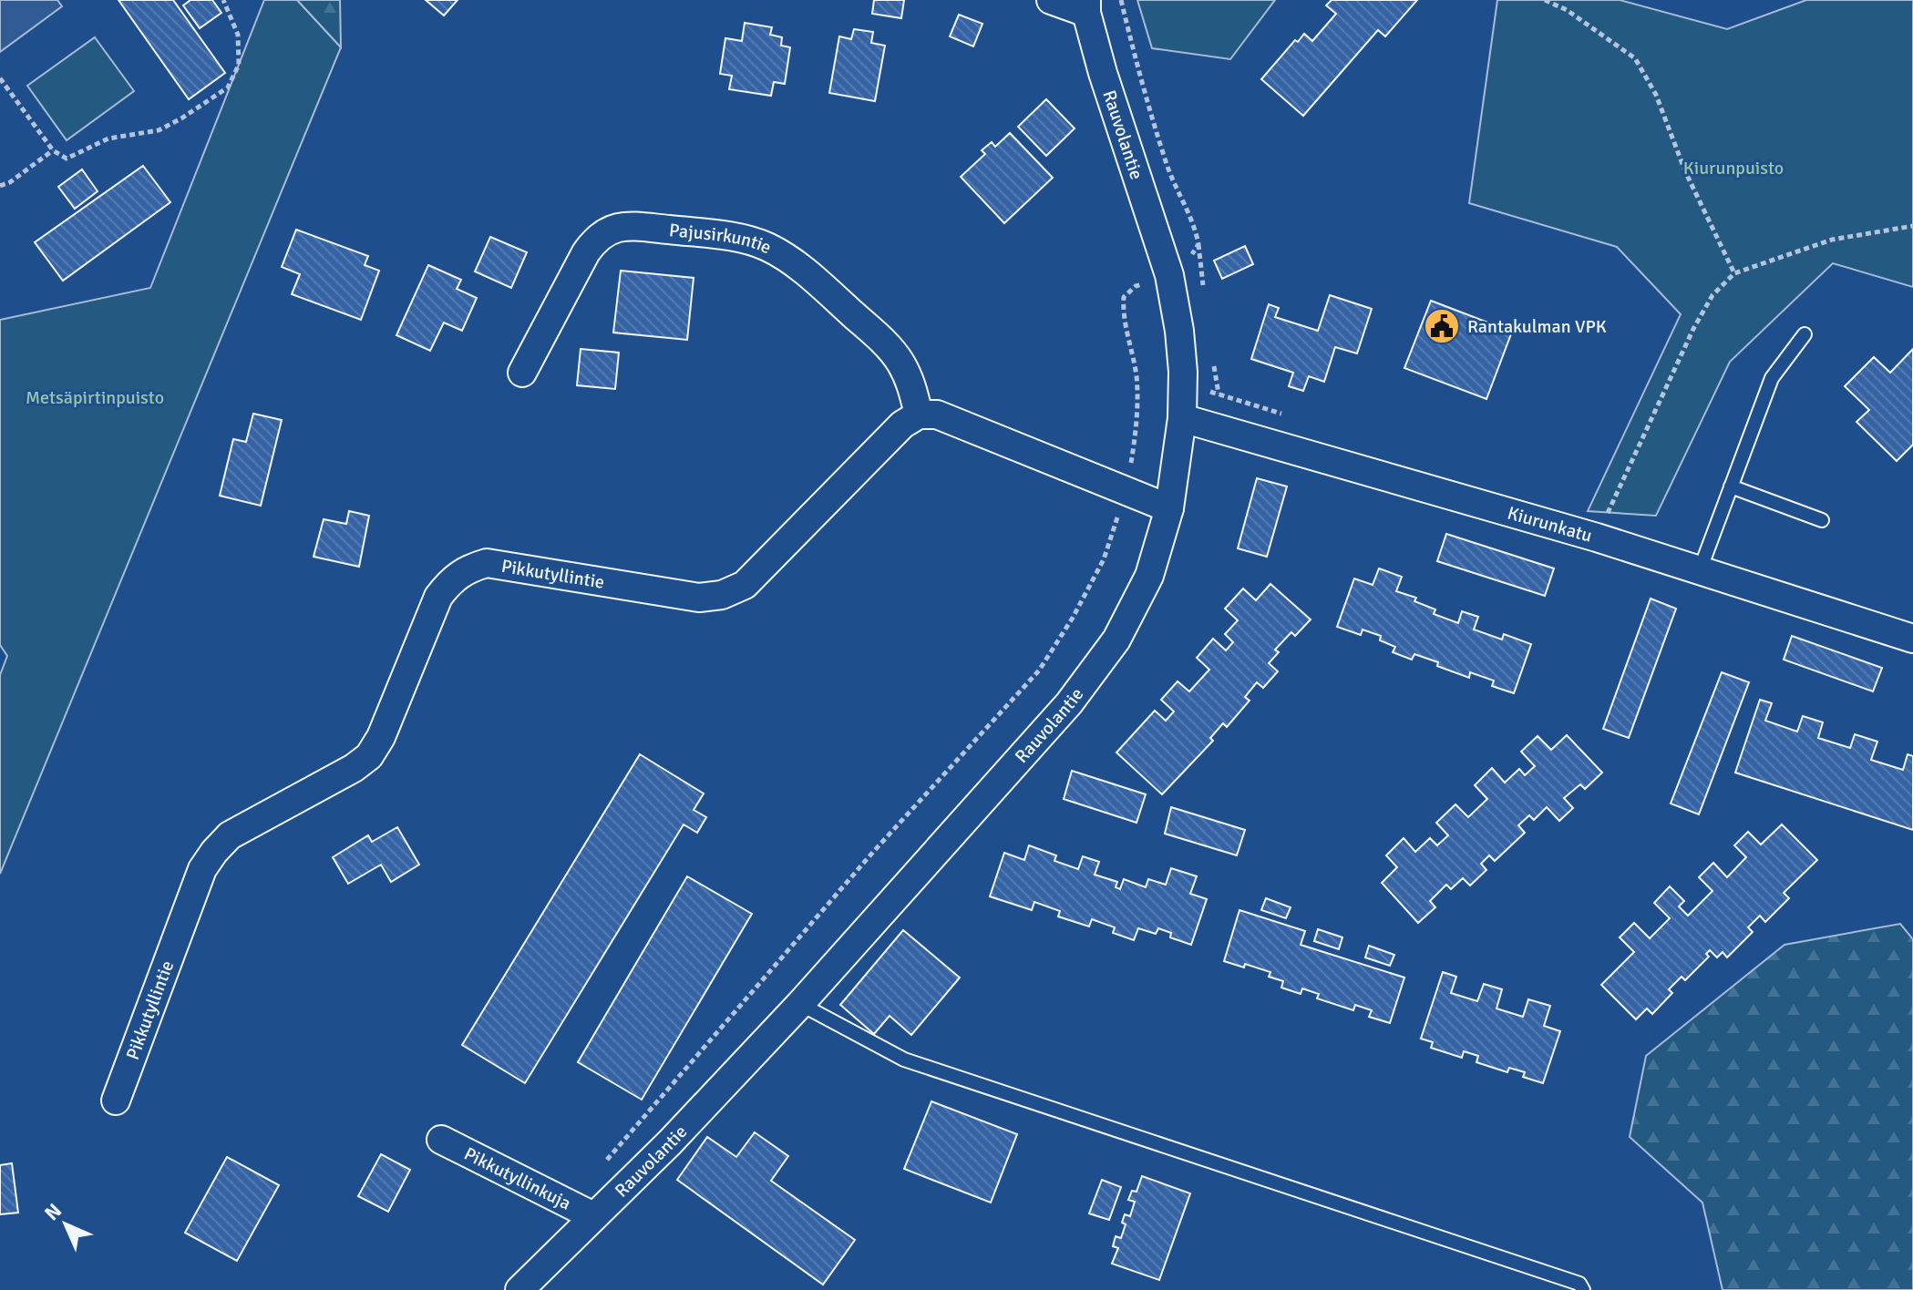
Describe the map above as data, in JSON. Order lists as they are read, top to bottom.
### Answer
{
  "streets": {
    "street": [
      "Rauvolantie",
      "Pajusirkuntie",
      "Kiurunkatu",
      "Pikkutyllintie",
      "Pikkutyllinkuja"
    ]
  },
  "crossings": [
    ["Rauvolantie", "Kiurunkatu"],
    ["Rauvolantie", "Pikkutyllinkuja"],
    ["Pajusirkuntie", "Pikkutyllintie"]
  ],
  "parks": ["Kiurunpuisto", "Metsäpirtinpuisto"],
  "places": {
    "public building": ["Rantakulman VPK"]
  },
  "north": "top left"
}
